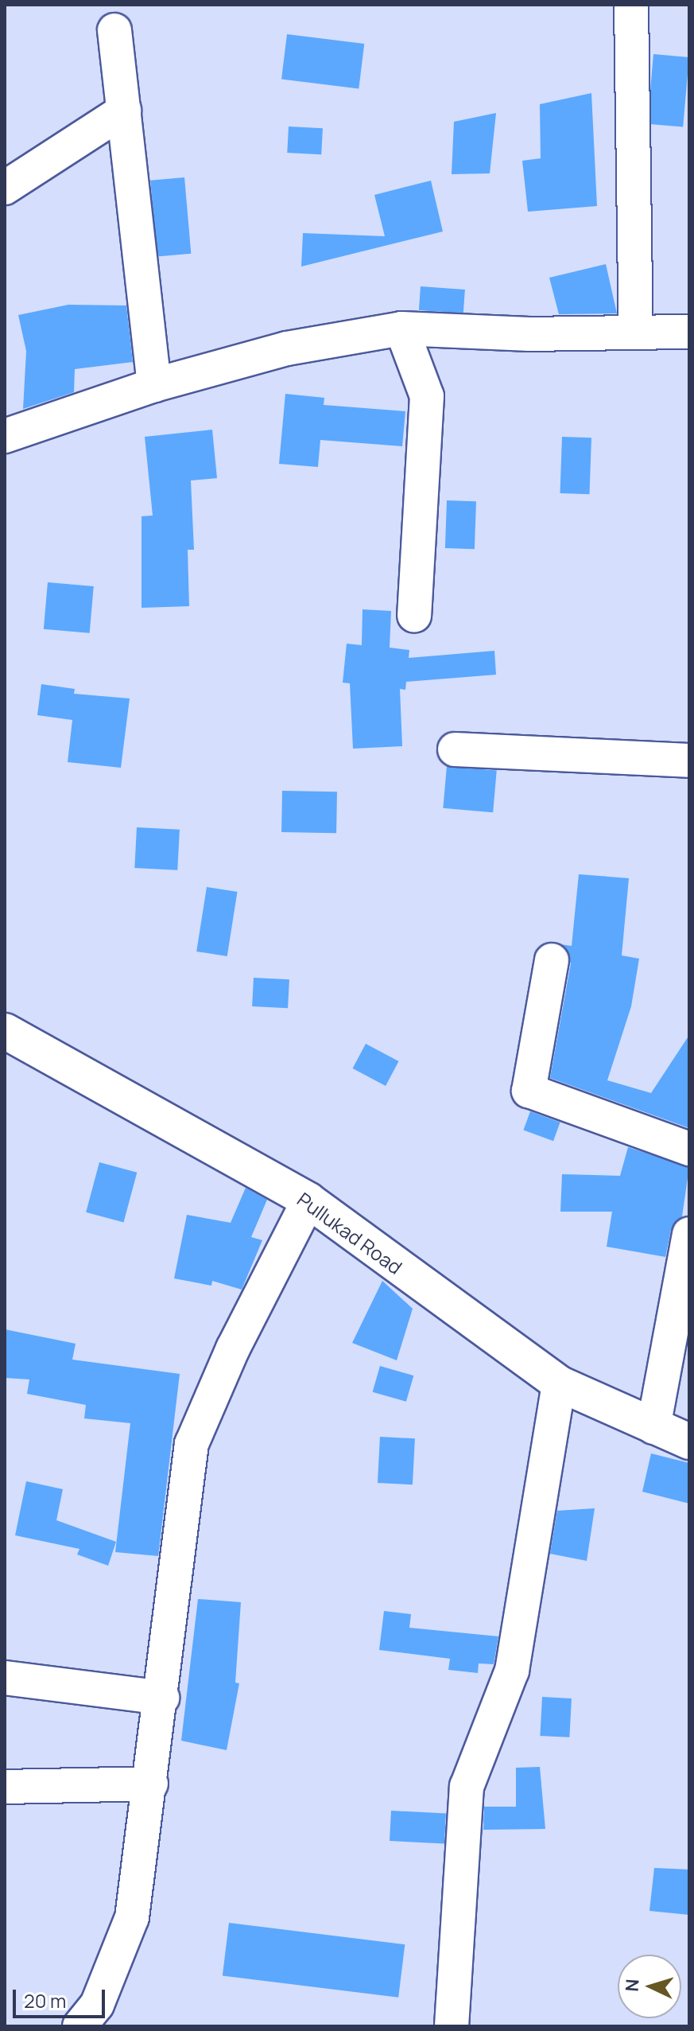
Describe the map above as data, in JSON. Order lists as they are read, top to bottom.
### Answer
{
  "streets": {
    "street": ["Pullukad Road"]
  },
  "scale_bar": "20 m",
  "north": "left"
}
